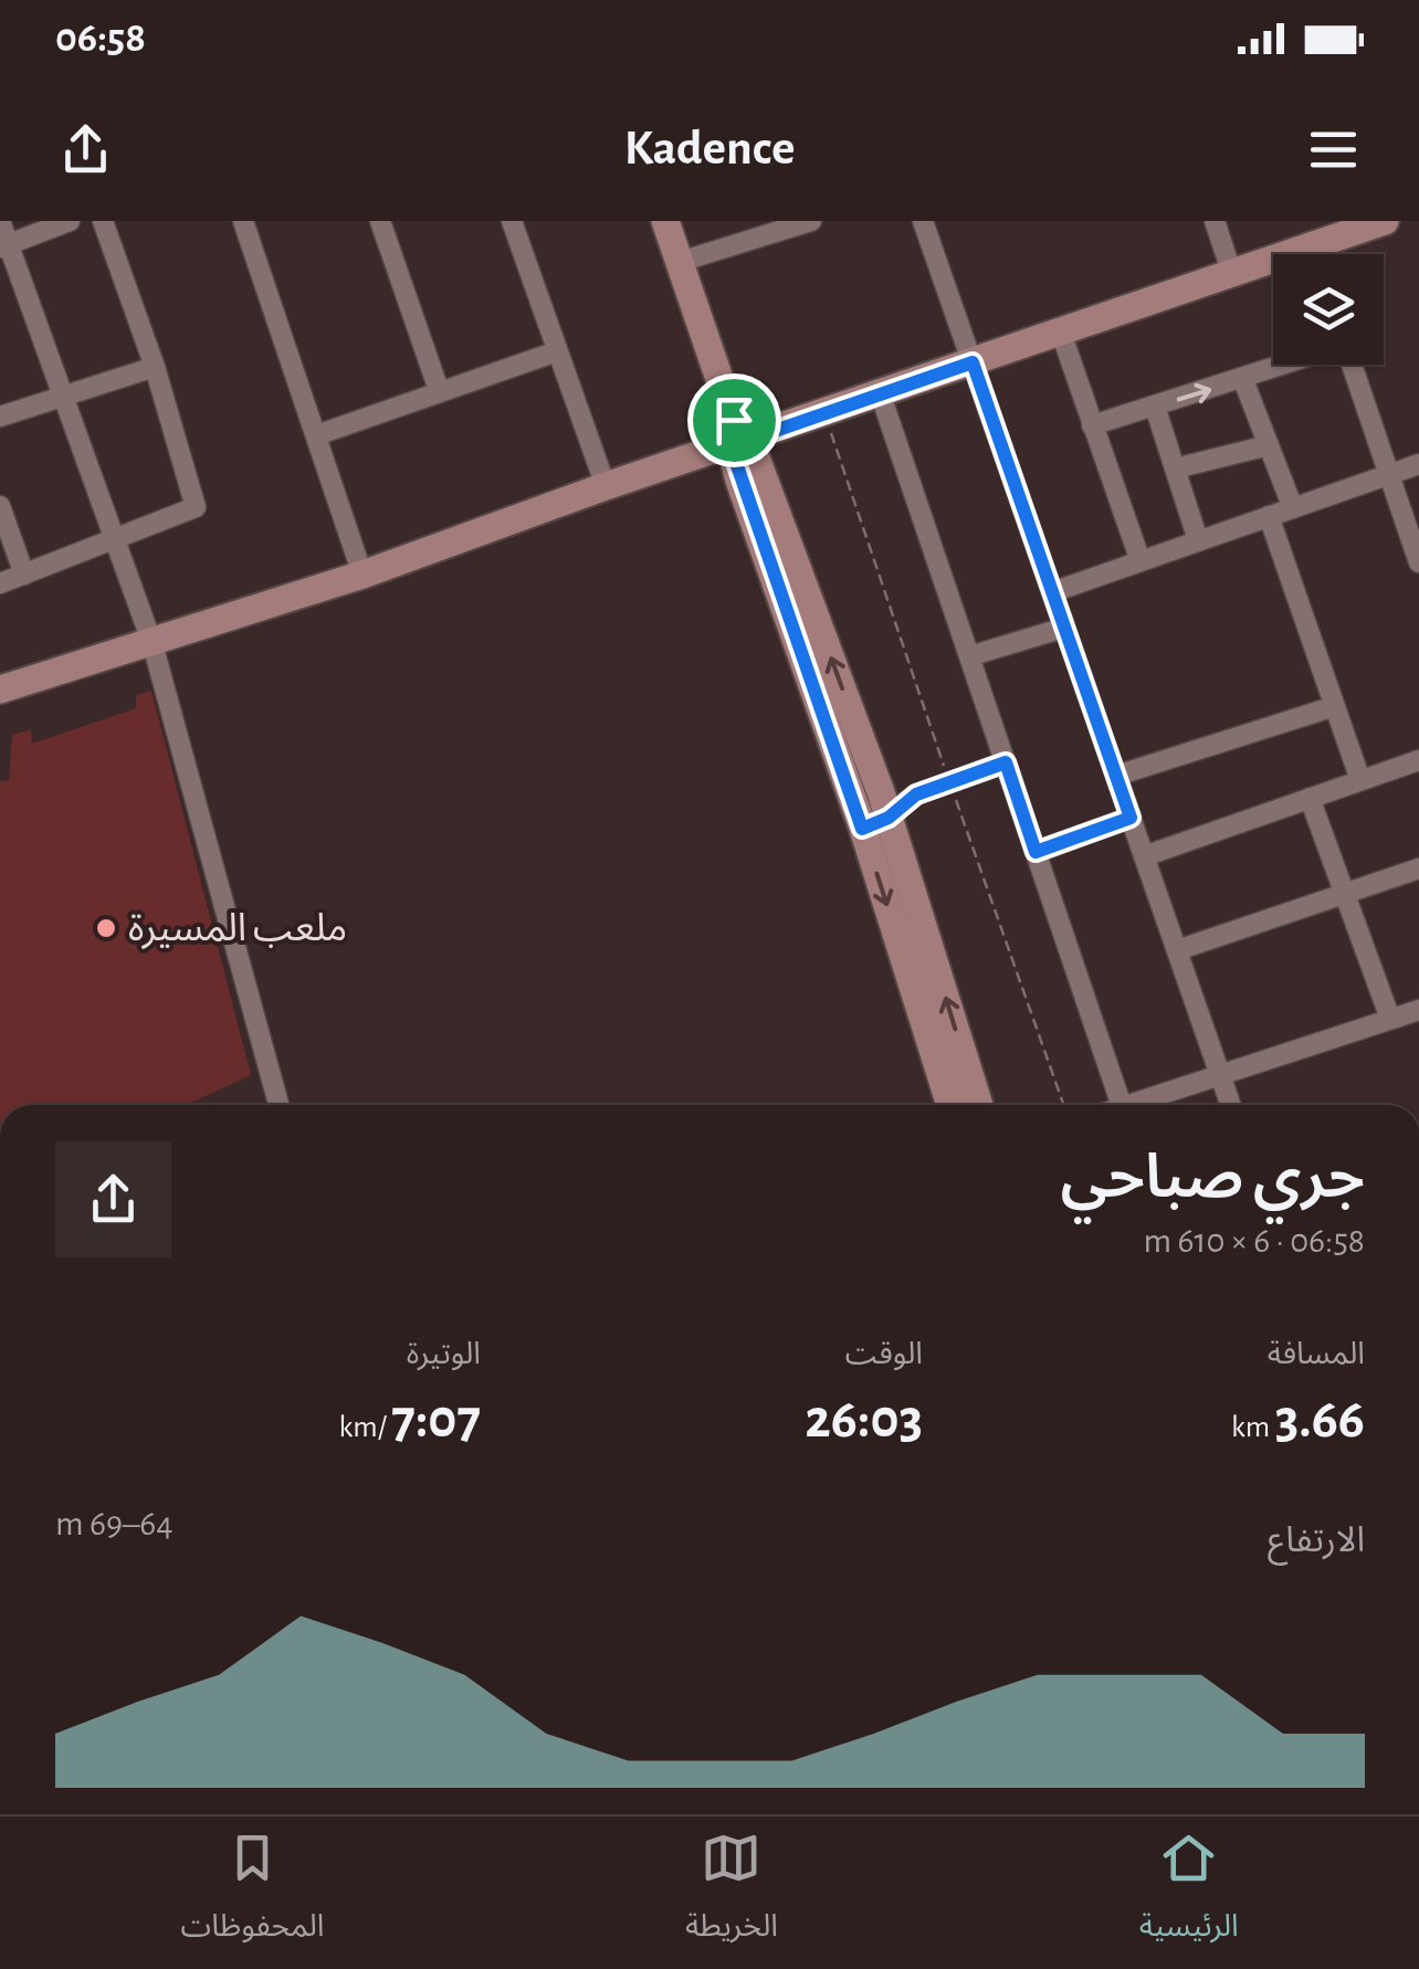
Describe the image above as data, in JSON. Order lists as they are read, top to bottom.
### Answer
{
  "places": ["ملعب المسيرة"],
  "page": {
    "status": "06:58",
    "header": "Kadence",
    "heading": ["جري صباحي", "06:58 · 6 × 610 m"],
    "stats": [
      ["المسافة", "3.66 km"],
      ["الوقت", "26:03"],
      ["الوتيرة", "7:07 /km"]
    ],
    "chart": ["الارتفاع", "64–69 m"],
    "tabs": ["الرئيسية", "الخريطة", "المحفوظات"]
  }
}
